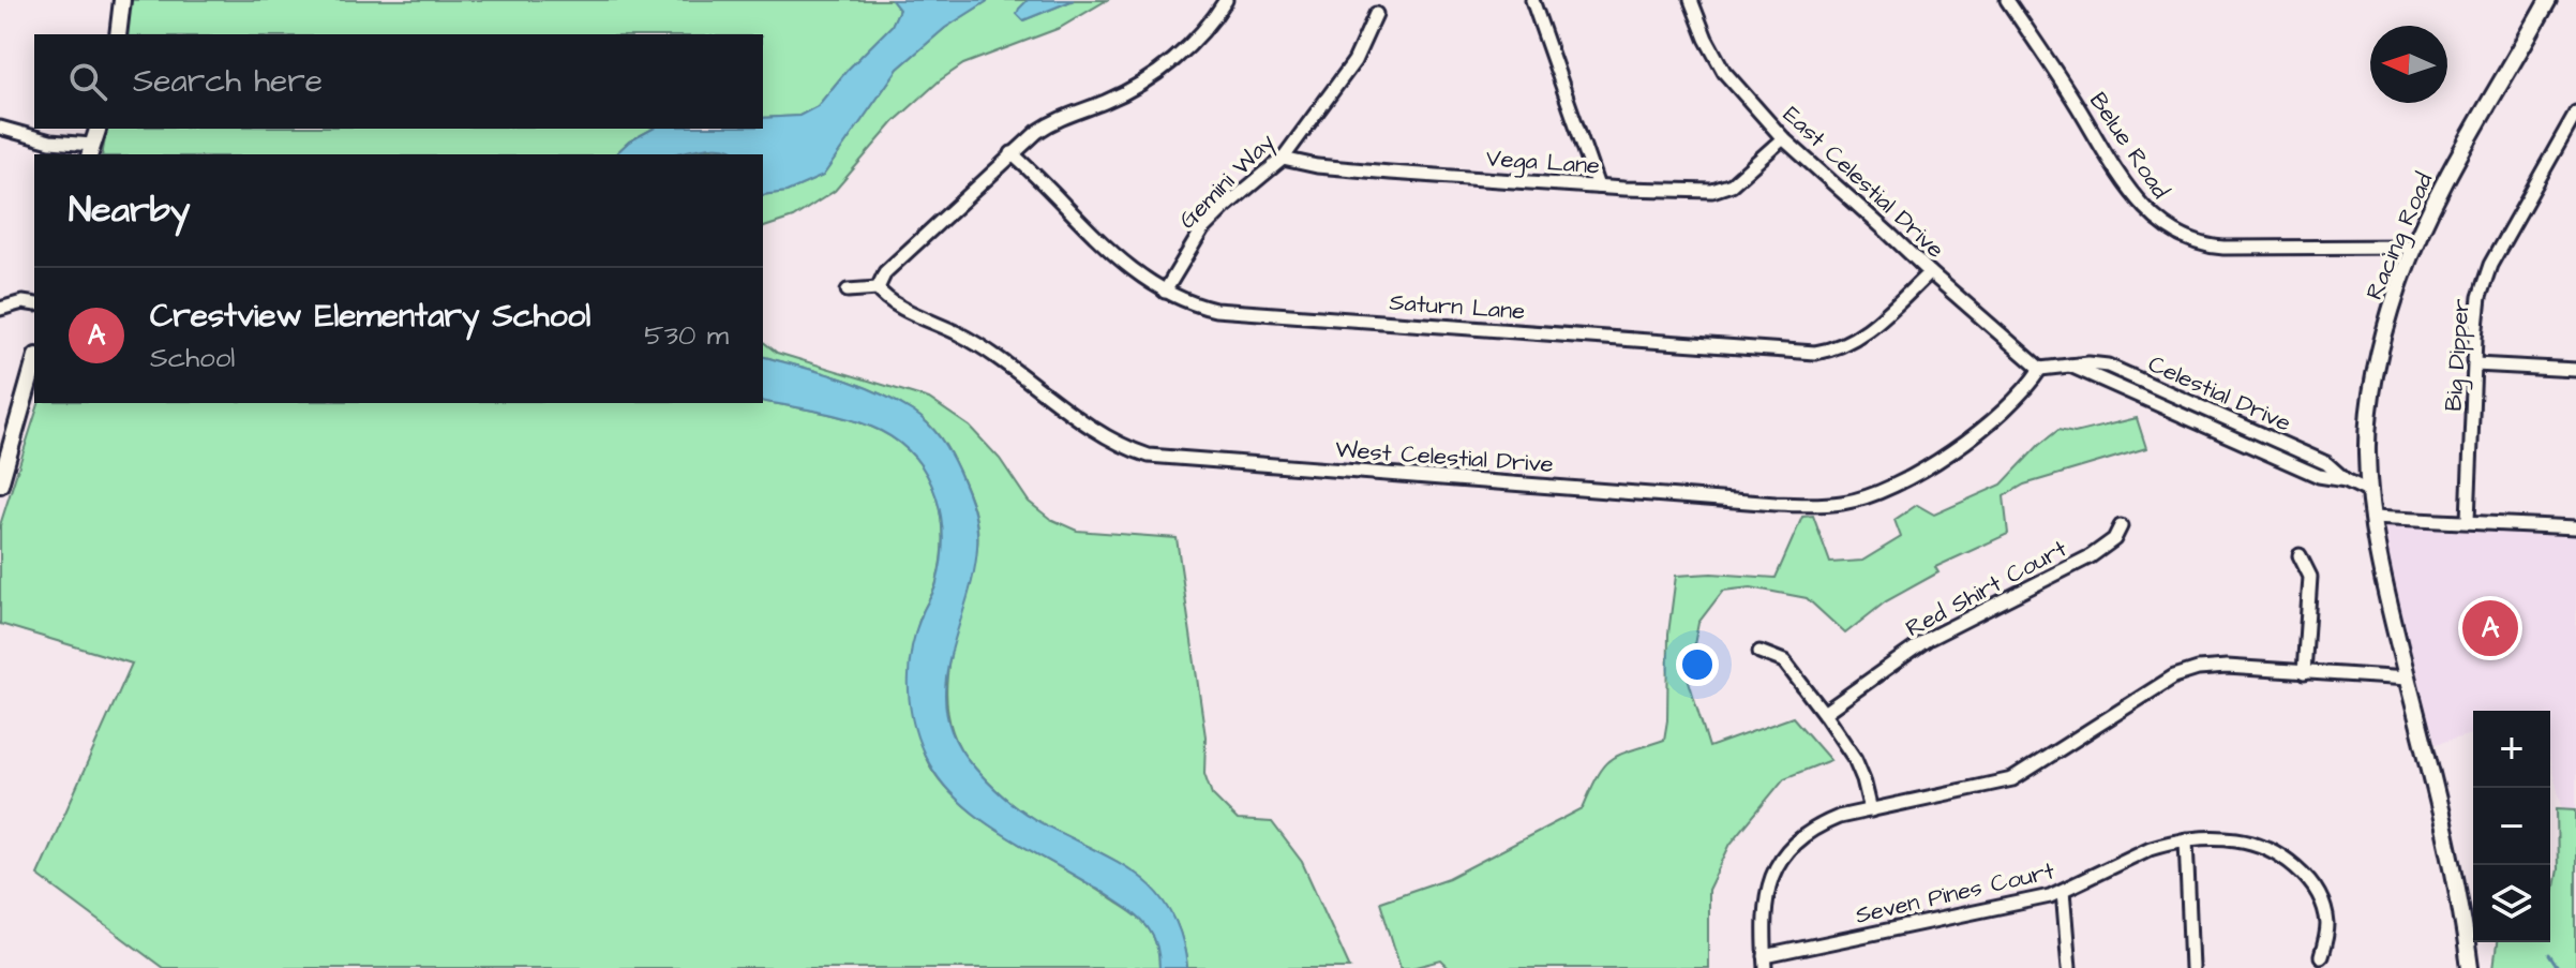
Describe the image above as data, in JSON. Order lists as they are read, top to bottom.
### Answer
{
  "streets": {
    "street": [
      "Belue Road",
      "Vega Lane",
      "Gemini Way",
      "East Celestial Drive",
      "Racing Road",
      "Saturn Lane",
      "Big Dipper",
      "Celestial Drive",
      "West Celestial Drive",
      "Red Shirt Court",
      "Seven Pines Court"
    ]
  },
  "crossings": [
    ["Belue Road", "Racing Road"],
    ["Vega Lane", "Gemini Way"],
    ["Vega Lane", "East Celestial Drive"],
    ["Gemini Way", "Saturn Lane"],
    ["East Celestial Drive", "Saturn Lane"],
    ["East Celestial Drive", "Celestial Drive"],
    ["East Celestial Drive", "West Celestial Drive"],
    ["Racing Road", "Celestial Drive"],
    ["Celestial Drive", "West Celestial Drive"]
  ],
  "north": "left",
  "page": {
    "search": "Search here",
    "heading": "Nearby",
    "list": [
      {
        "mark": "A",
        "name": "Crestview Elementary School",
        "note": "School",
        "value": "530 m"
      }
    ],
    "pins": "A",
    "map_buttons": ["+", "−"]
  }
}
